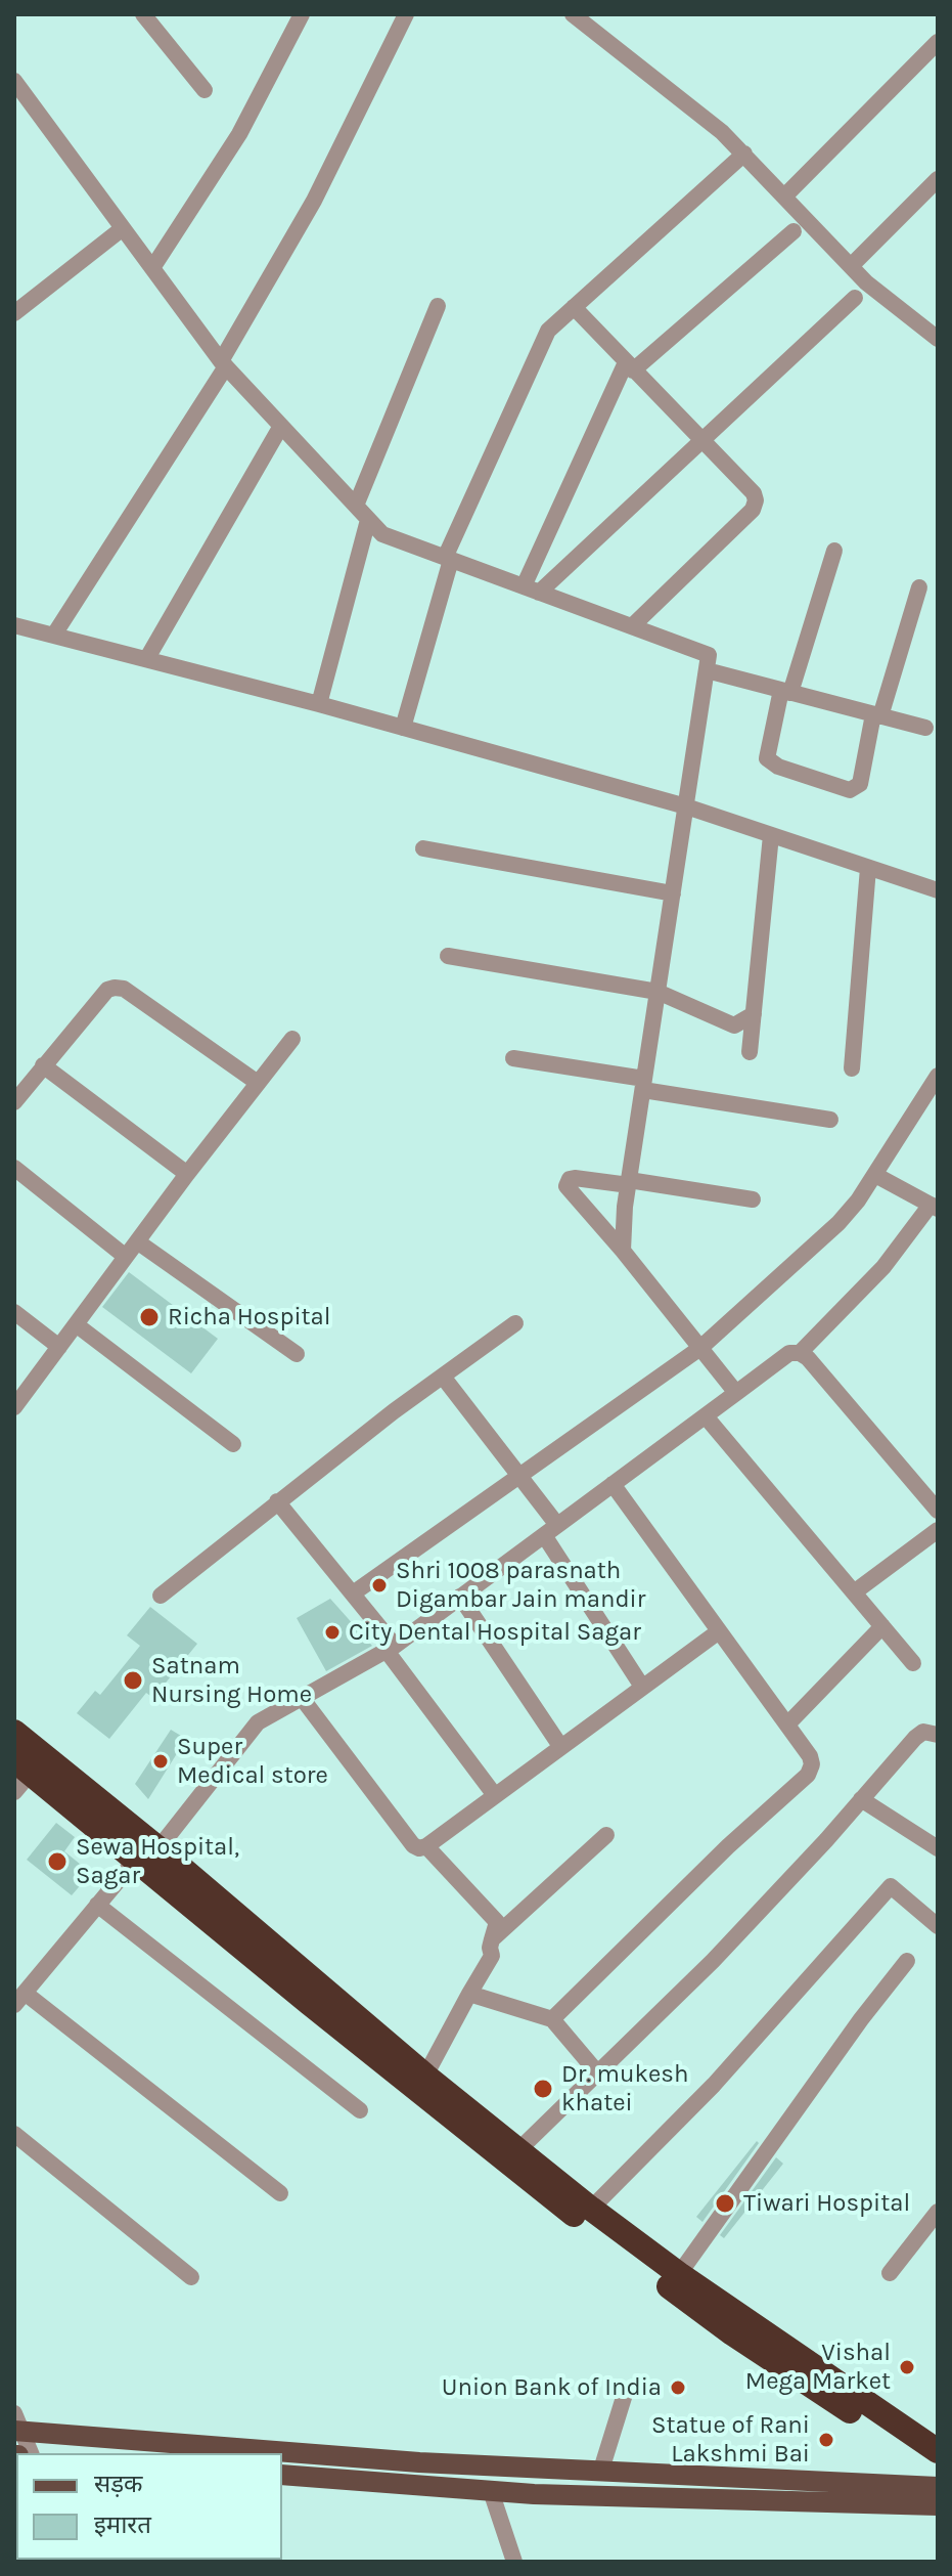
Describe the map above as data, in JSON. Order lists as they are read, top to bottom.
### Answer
{
  "places": [
    "Richa Hospital",
    "Shri 1008 parasnath Digambar Jain mandir",
    "City Dental Hospital Sagar",
    "Satnam Nursing Home",
    "Super Medical store",
    "Sewa Hospital, Sagar",
    "Dr. mukesh khatei",
    "Tiwari Hospital",
    "Vishal Mega Market",
    "Union Bank of India",
    "Statue of Rani Lakshmi Bai"
  ],
  "legend": ["सड़क", "इमारत"]
}
